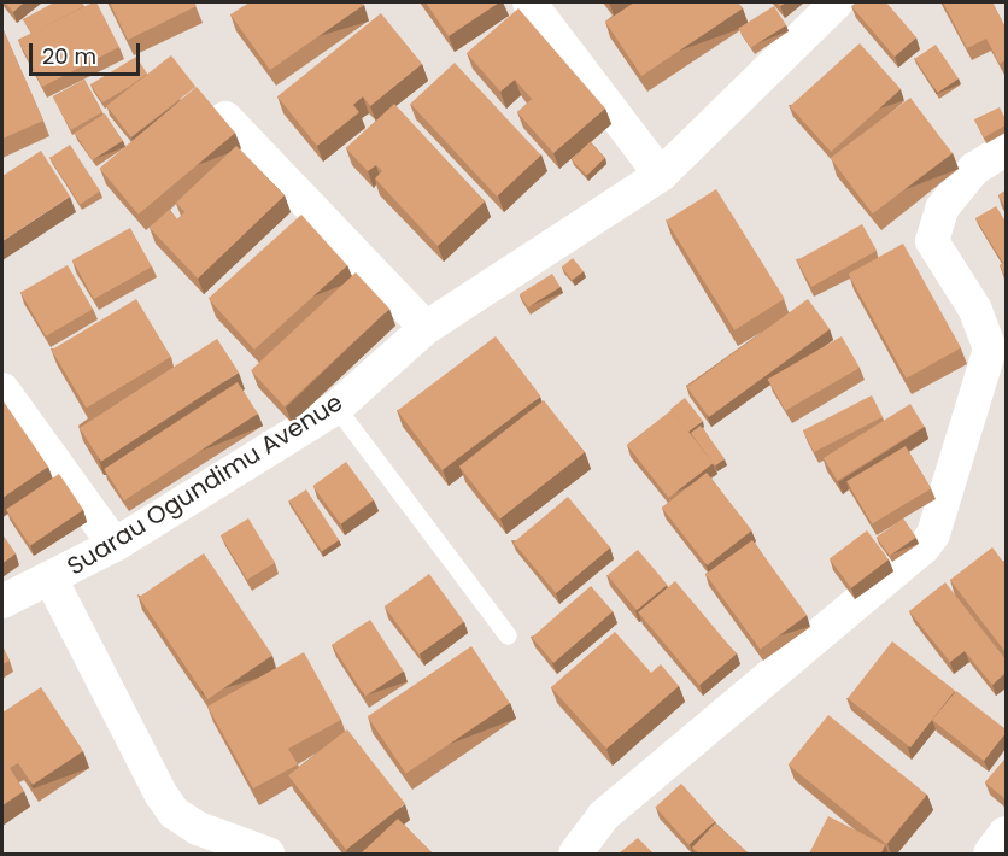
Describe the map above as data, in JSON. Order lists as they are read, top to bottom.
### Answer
{
  "streets": {
    "street": ["Suarau Ogundimu Avenue"]
  },
  "scale_bar": "20 m"
}
